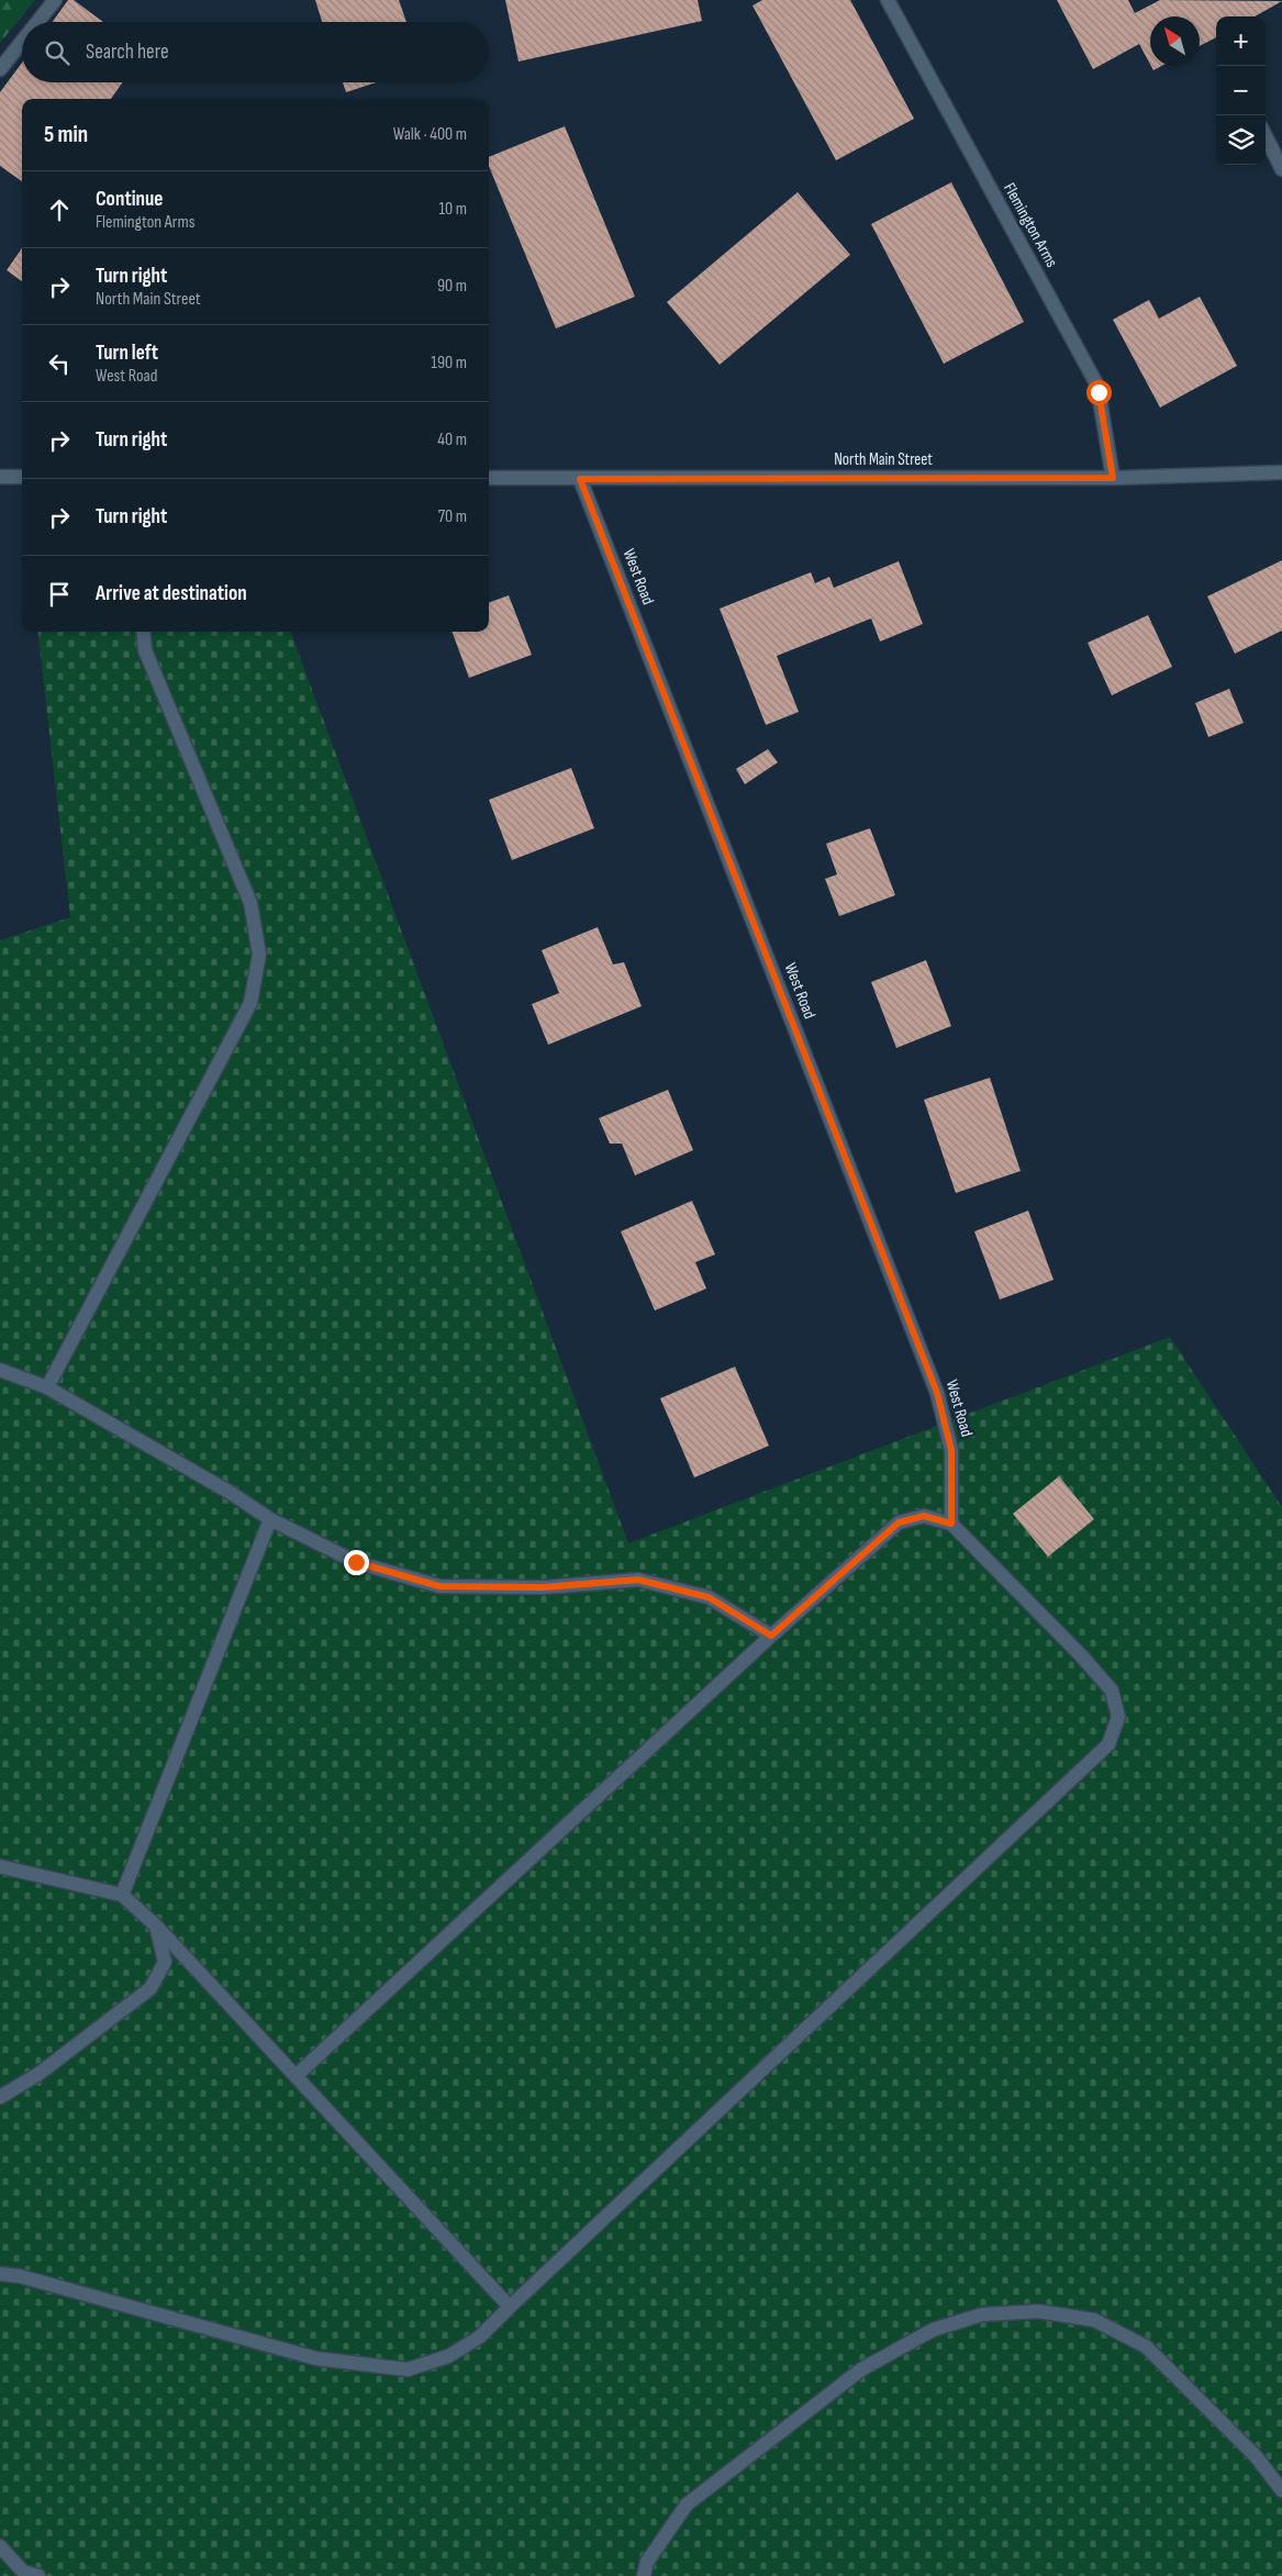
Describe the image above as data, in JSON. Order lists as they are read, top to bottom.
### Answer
{
  "streets": {
    "street": ["Flemington Arms", "North Main Street", "West Road"]
  },
  "crossings": [
    ["Flemington Arms", "North Main Street"],
    ["North Main Street", "West Road"]
  ],
  "north": "top left",
  "page": {
    "map_buttons": ["+", "−"],
    "search": "Search here",
    "heading": ["5 min", "Walk · 400 m"],
    "list": [
      ["Continue", "Flemington Arms", "10 m"],
      ["Turn right", "North Main Street", "90 m"],
      ["Turn left", "West Road", "190 m"],
      ["Turn right", "40 m"],
      ["Turn right", "70 m"],
      "Arrive at destination"
    ]
  }
}
